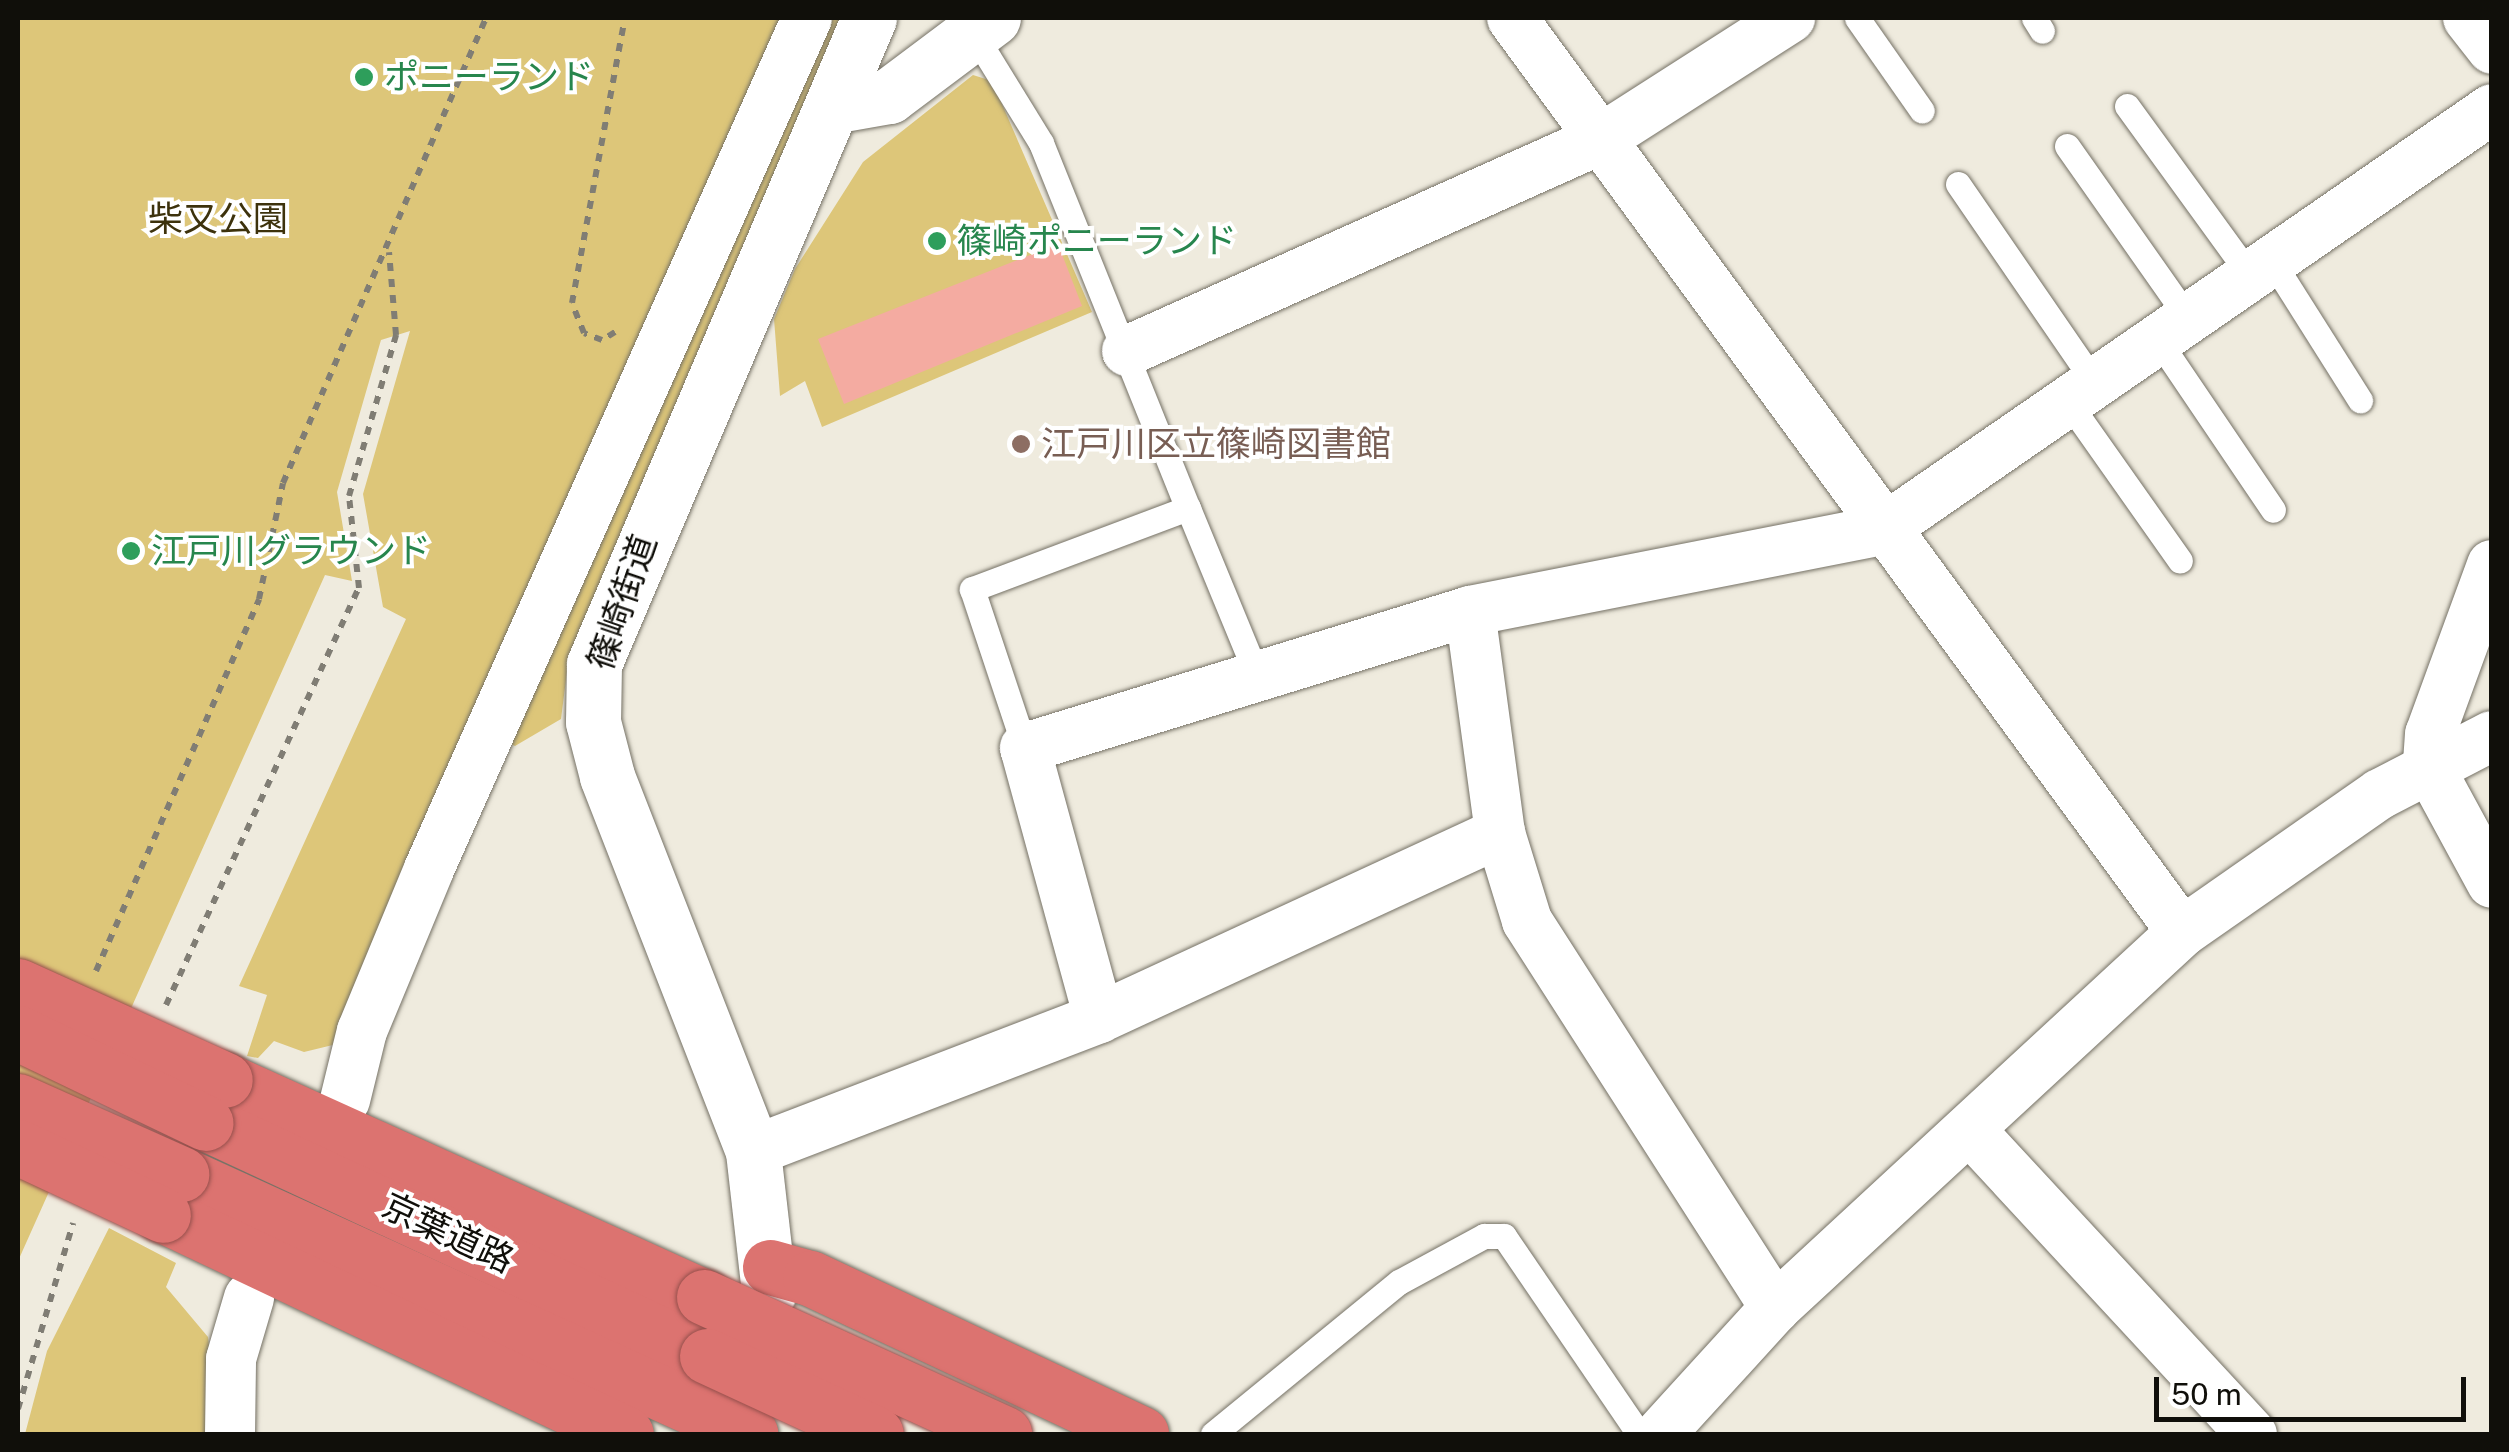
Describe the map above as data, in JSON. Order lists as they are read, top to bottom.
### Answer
{
  "streets": {
    "highway": ["京葉道路"],
    "main road": ["篠崎街道"]
  },
  "parks": ["柴又公園"],
  "places": [
    "ポニーランド",
    "篠崎ポニーランド",
    "江戸川区立篠崎図書館",
    "江戸川グラウンド"
  ],
  "scale_bar": "50 m"
}
